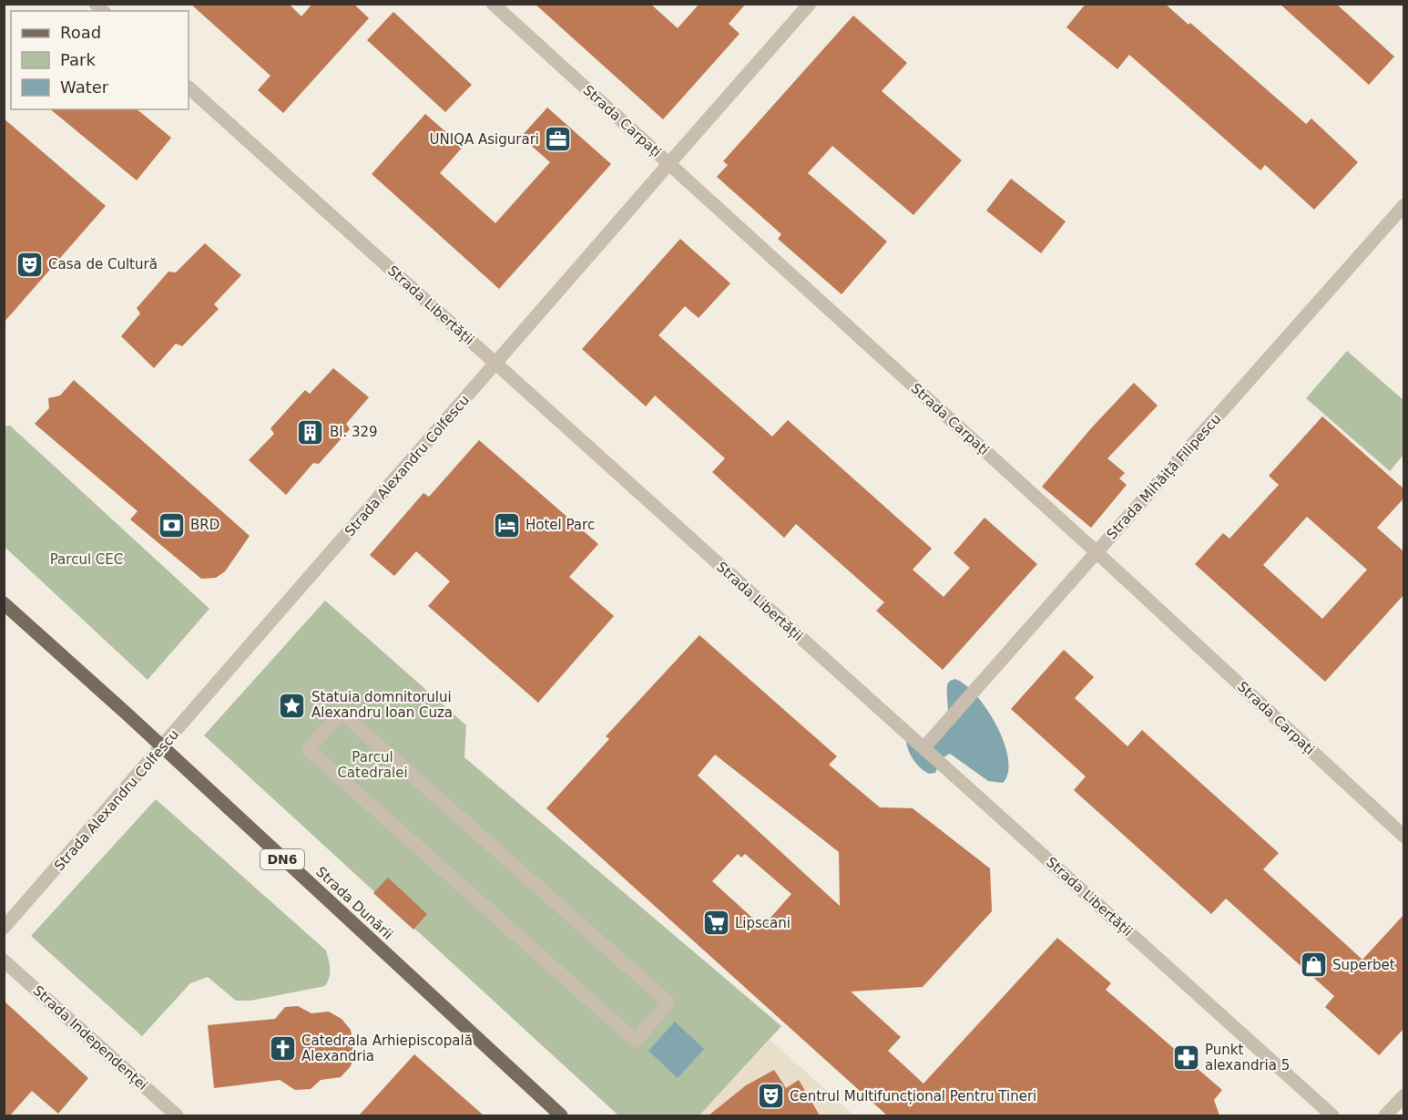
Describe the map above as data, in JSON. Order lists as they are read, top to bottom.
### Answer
{
  "streets": {
    "main road": ["DN6", "Strada Dunării"],
    "street": [
      "Strada Carpați",
      "Strada Libertății",
      "Strada Alexandru Colfescu",
      "Strada Mihăiță Filipescu",
      "Strada Independenței"
    ]
  },
  "crossings": [
    ["Strada Carpați", "Strada Alexandru Colfescu"],
    ["Strada Carpați", "Strada Mihăiță Filipescu"],
    ["Strada Libertății", "Strada Alexandru Colfescu"],
    ["Strada Libertății", "Strada Mihăiță Filipescu"],
    ["Strada Alexandru Colfescu", "Strada Dunării"]
  ],
  "parks": ["Parcul CEC", "Parcul Catedralei"],
  "places": {
    "office": ["UNIQA Asigurari"],
    "theatre": ["Casa de Cultură", "Centrul Multifuncțional Pentru Tineri"],
    "building": ["Bl. 329"],
    "bank": ["BRD"],
    "hotel": ["Hotel Parc"],
    "place": ["Statuia domnitorului Alexandru Ioan Cuza"],
    "supermarket": ["Lipscani"],
    "shop": ["Superbet"],
    "church": ["Catedrala Arhiepiscopală Alexandria"],
    "pharmacy": ["Punkt alexandria 5"]
  },
  "legend": ["Road", "Park", "Water"]
}
